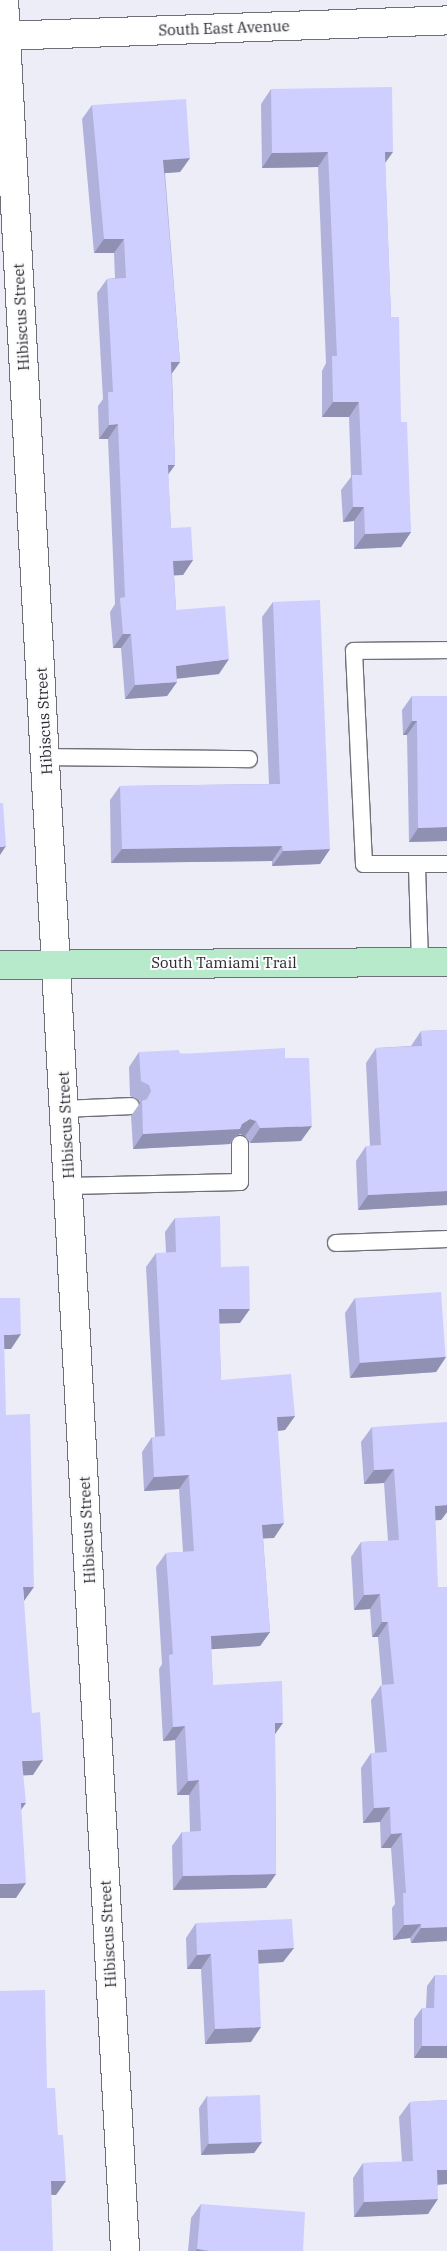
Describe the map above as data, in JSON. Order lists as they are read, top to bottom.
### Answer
{
  "streets": {
    "main road": ["South Tamiami Trail"],
    "street": ["South East Avenue", "Hibiscus Street"]
  },
  "crossings": [
    ["South East Avenue", "Hibiscus Street"],
    ["Hibiscus Street", "South Tamiami Trail"]
  ]
}
